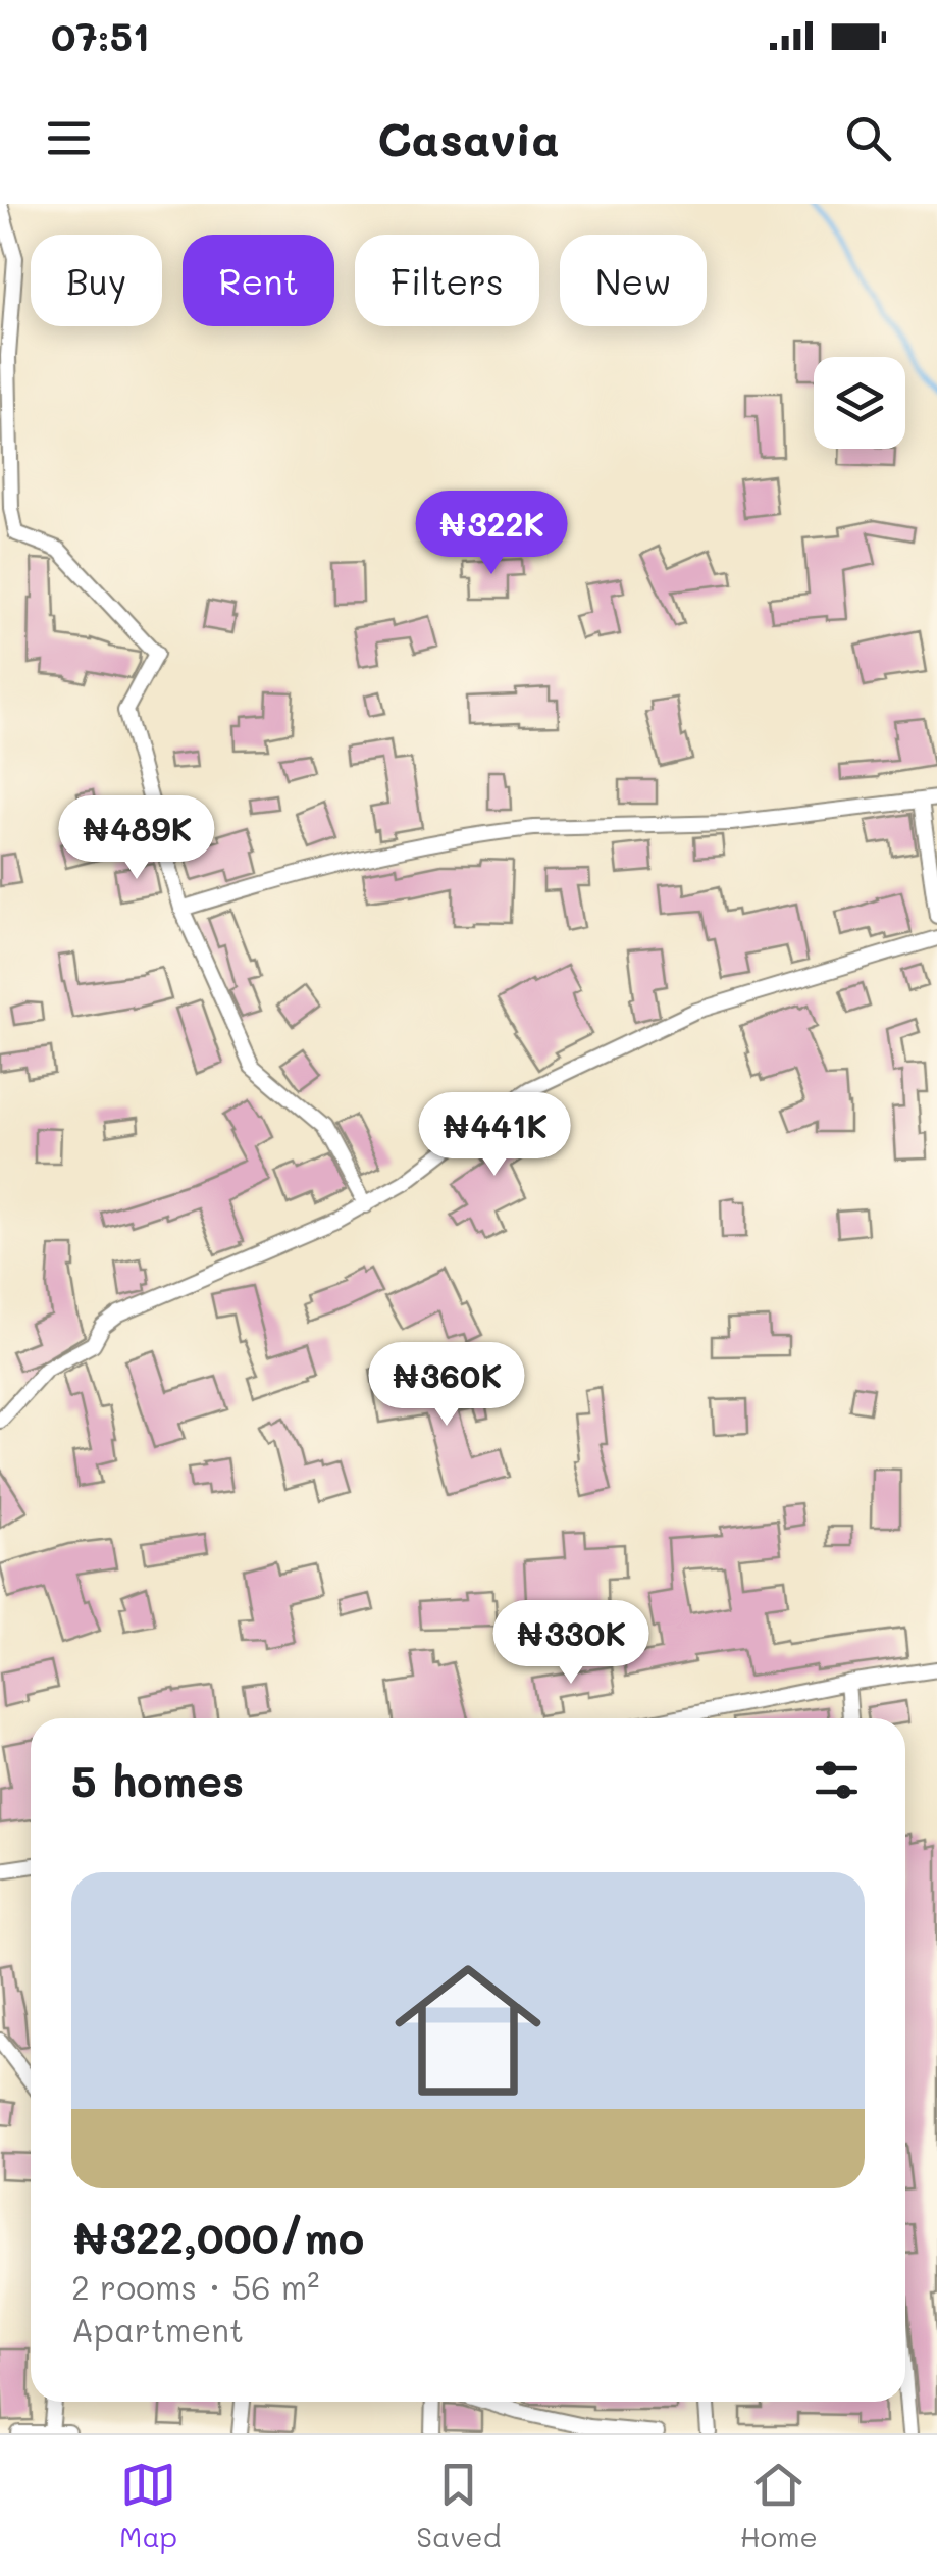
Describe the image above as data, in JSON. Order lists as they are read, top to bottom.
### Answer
{
  "page": {
    "status": "07:51",
    "header": "Casavia",
    "chip": [
      "Buy",
      "Rent",
      "Filters",
      "New"
    ],
    "price": [
      "₦322K",
      "₦489K",
      "₦441K",
      "₦360K",
      "₦330K"
    ],
    "heading": "5 homes",
    "list": [
      {
        "name": "₦322,000/mo",
        "note": "2 rooms · 56 m² · Apartment"
      }
    ],
    "tabs": ["Map", "Saved", "Home"]
  }
}
